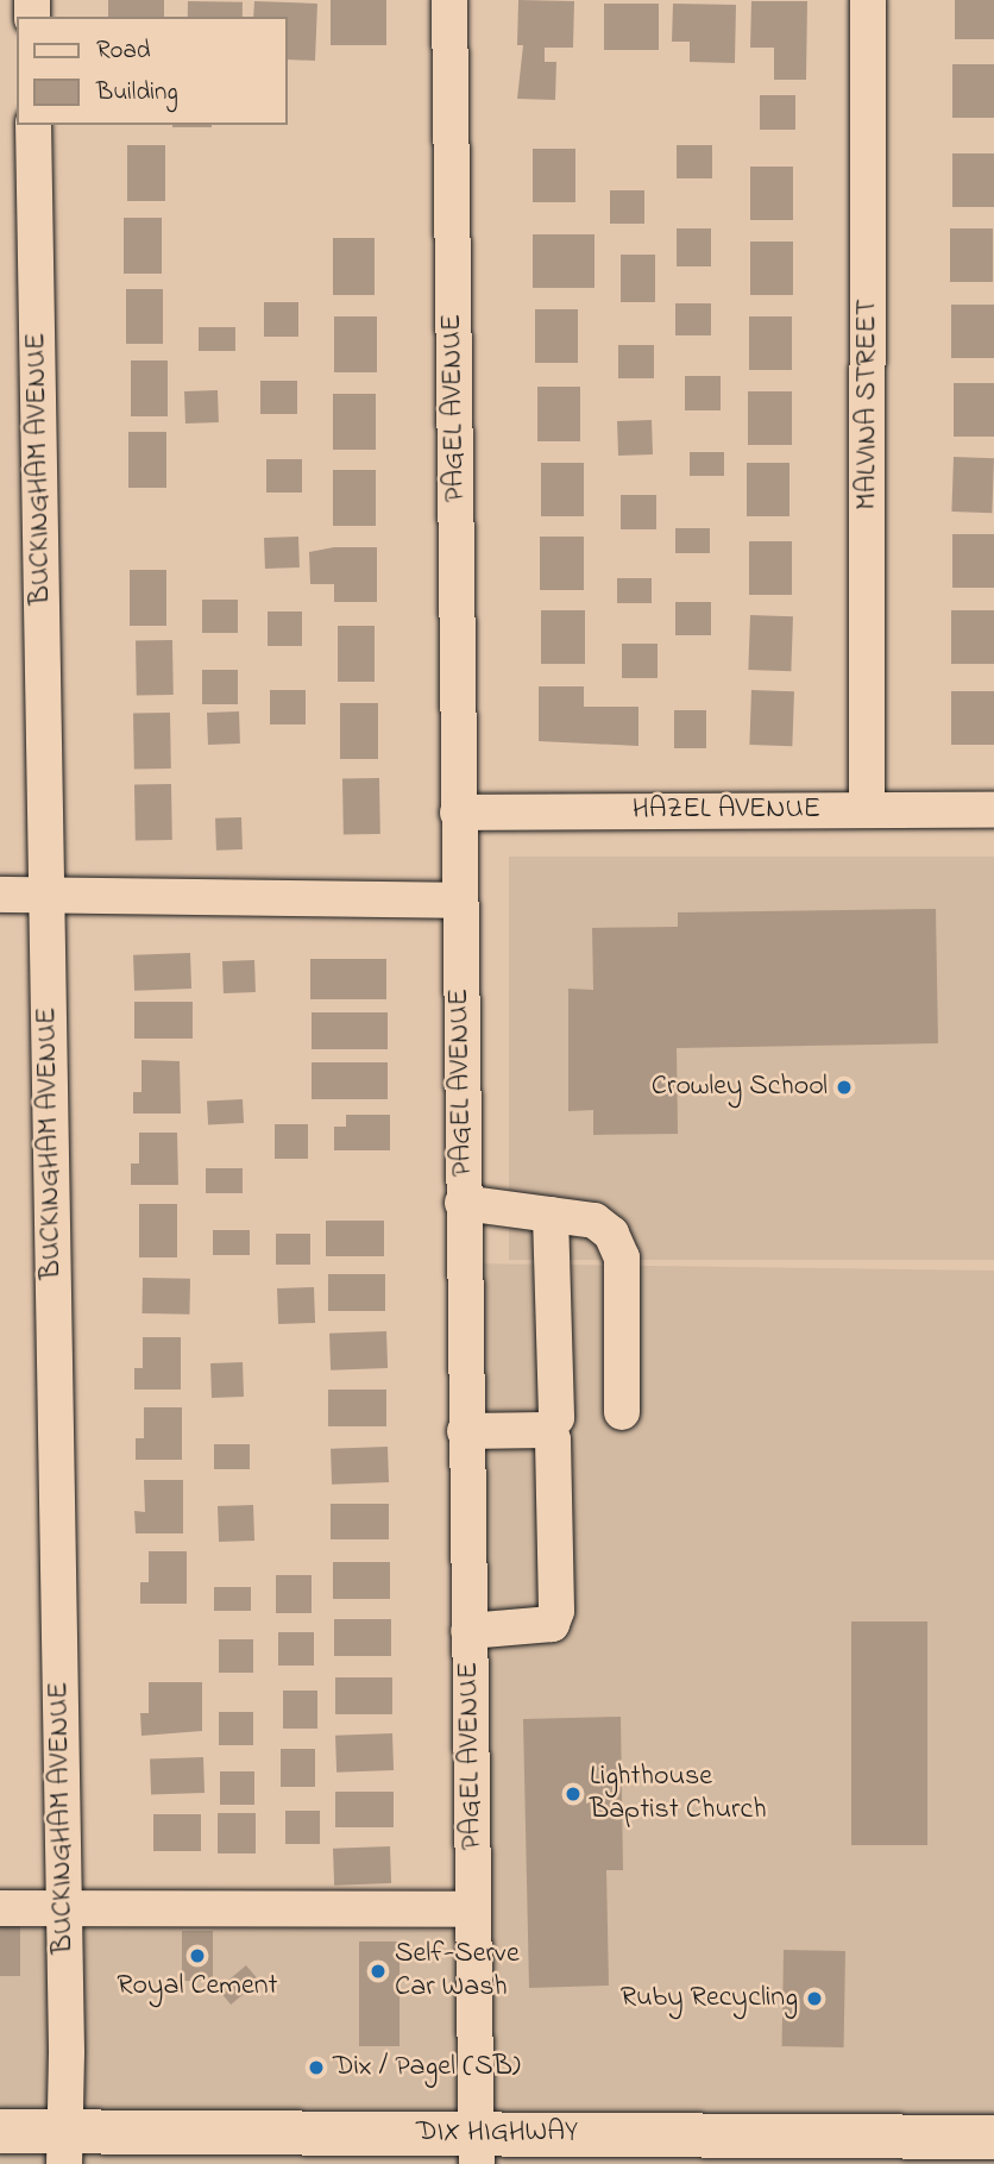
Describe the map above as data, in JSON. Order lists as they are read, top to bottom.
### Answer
{
  "streets": {
    "main road": ["DIX HIGHWAY"],
    "street": [
      "MALVINA STREET",
      "PAGEL AVENUE",
      "BUCKINGHAM AVENUE",
      "HAZEL AVENUE"
    ]
  },
  "crossings": [
    ["MALVINA STREET", "HAZEL AVENUE"],
    ["PAGEL AVENUE", "HAZEL AVENUE"],
    ["PAGEL AVENUE", "DIX HIGHWAY"],
    ["BUCKINGHAM AVENUE", "DIX HIGHWAY"]
  ],
  "places": [
    "Crowley School",
    "Lighthouse Baptist Church",
    "Royal Cement",
    "Self-Serve Car Wash",
    "Ruby Recycling",
    "Dix / Pagel (SB)"
  ],
  "legend": ["Road", "Building"]
}
